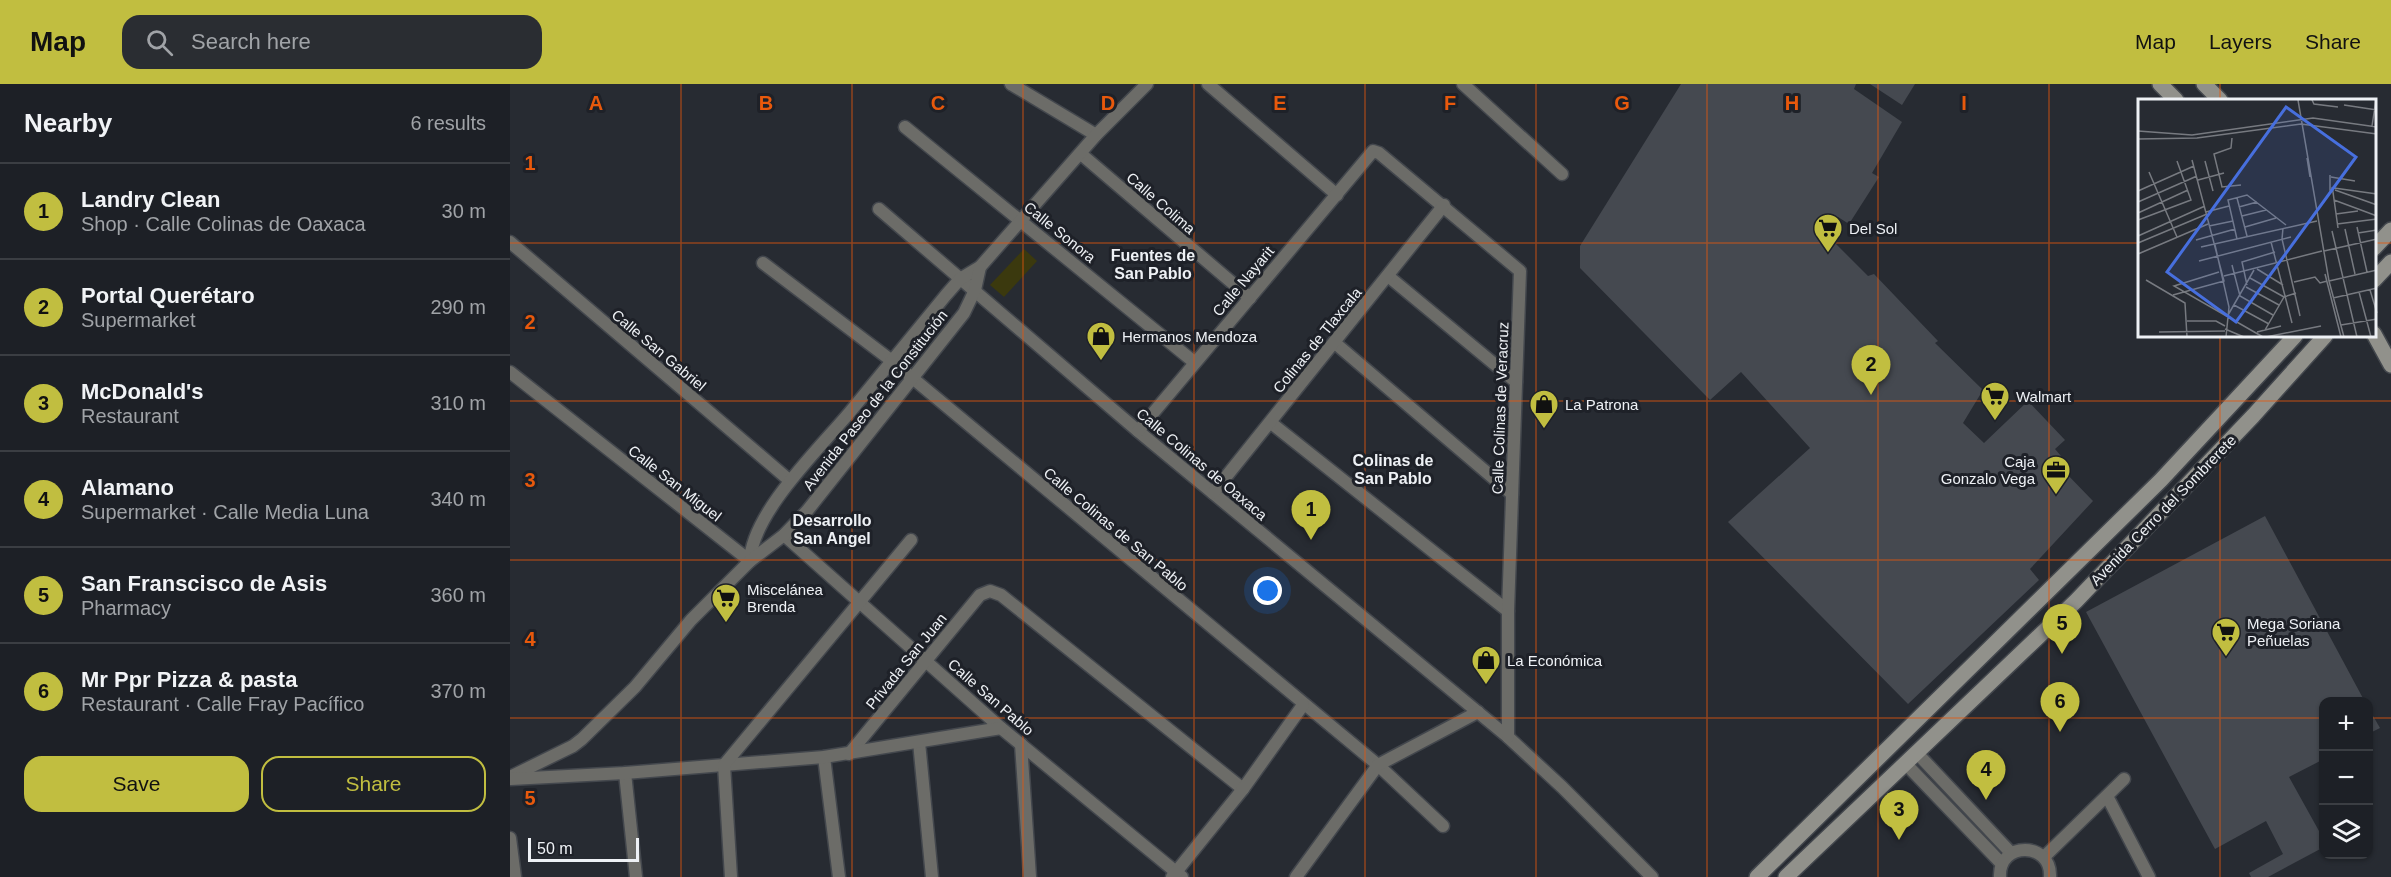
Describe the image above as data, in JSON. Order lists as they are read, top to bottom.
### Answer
{
  "streets": {
    "main road": ["Avenida Cerro del Sombrerete"],
    "street": [
      "Calle Colima",
      "Calle Sonora",
      "Calle Nayarit",
      "Colinas de Tlaxcala",
      "Calle San Gabriel",
      "Avenida Paseo de la Constitución",
      "Calle Colinas de Veracruz",
      "Calle Colinas de Oaxaca",
      "Calle San Miguel",
      "Calle Colinas de San Pablo",
      "Privada San Juan",
      "Calle San Pablo"
    ]
  },
  "crossings": [
    ["Calle Colima", "Calle Nayarit"],
    ["Calle Sonora", "Calle Nayarit"],
    ["Calle Nayarit", "Calle Colinas de Veracruz"],
    ["Calle Nayarit", "Calle Colinas de Oaxaca"],
    ["Colinas de Tlaxcala", "Calle Colinas de Veracruz"],
    ["Colinas de Tlaxcala", "Calle Colinas de Oaxaca"],
    ["Avenida Paseo de la Constitución", "Calle Colinas de Oaxaca"],
    ["Avenida Paseo de la Constitución", "Calle San Miguel"],
    ["Avenida Paseo de la Constitución", "Calle Colinas de San Pablo"],
    ["Avenida Paseo de la Constitución", "Calle San Pablo"],
    ["Calle Colinas de Veracruz", "Calle Colinas de Oaxaca"],
    ["Privada San Juan", "Calle San Pablo"]
  ],
  "districts": ["Fuentes de San Pablo", "Colinas de San Pablo", "Desarrollo San Angel"],
  "places": {
    "supermarket": [
      "Del Sol",
      "Walmart",
      "Miscelánea Brenda",
      "Mega Soriana Peñuelas"
    ],
    "shop": ["Hermanos Mendoza", "La Patrona", "La Económica"],
    "office": ["Caja Gonzalo Vega"]
  },
  "scale_bar": "50 m",
  "page": {
    "header": "Map",
    "search": "Search here",
    "nav": ["Map", "Layers", "Share"],
    "heading": ["Nearby", "6 results"],
    "list": [
      {
        "mark": "1",
        "name": "Landry Clean",
        "note": "Shop · Calle Colinas de Oaxaca",
        "value": "30 m"
      },
      {
        "mark": "2",
        "name": "Portal Querétaro",
        "note": "Supermarket",
        "value": "290 m"
      },
      {
        "mark": "3",
        "name": "McDonald's",
        "note": "Restaurant",
        "value": "310 m"
      },
      {
        "mark": "4",
        "name": "Alamano",
        "note": "Supermarket · Calle Media Luna",
        "value": "340 m"
      },
      {
        "mark": "5",
        "name": "San Franscisco de Asis",
        "note": "Pharmacy",
        "value": "360 m"
      },
      {
        "mark": "6",
        "name": "Mr Ppr Pizza & pasta",
        "note": "Restaurant · Calle Fray Pacífico",
        "value": "370 m"
      }
    ],
    "pins": [
      "2",
      "1",
      "5",
      "6",
      "4",
      "3"
    ],
    "map_buttons": ["+", "−"],
    "buttons": ["Save", "Share"],
    "scale": "50 m"
  },
  "grid": {
    "columns": [
      "A",
      "B",
      "C",
      "D",
      "E",
      "F",
      "G",
      "H",
      "I"
    ],
    "rows": [
      "1",
      "2",
      "3",
      "4",
      "5"
    ]
  }
}
